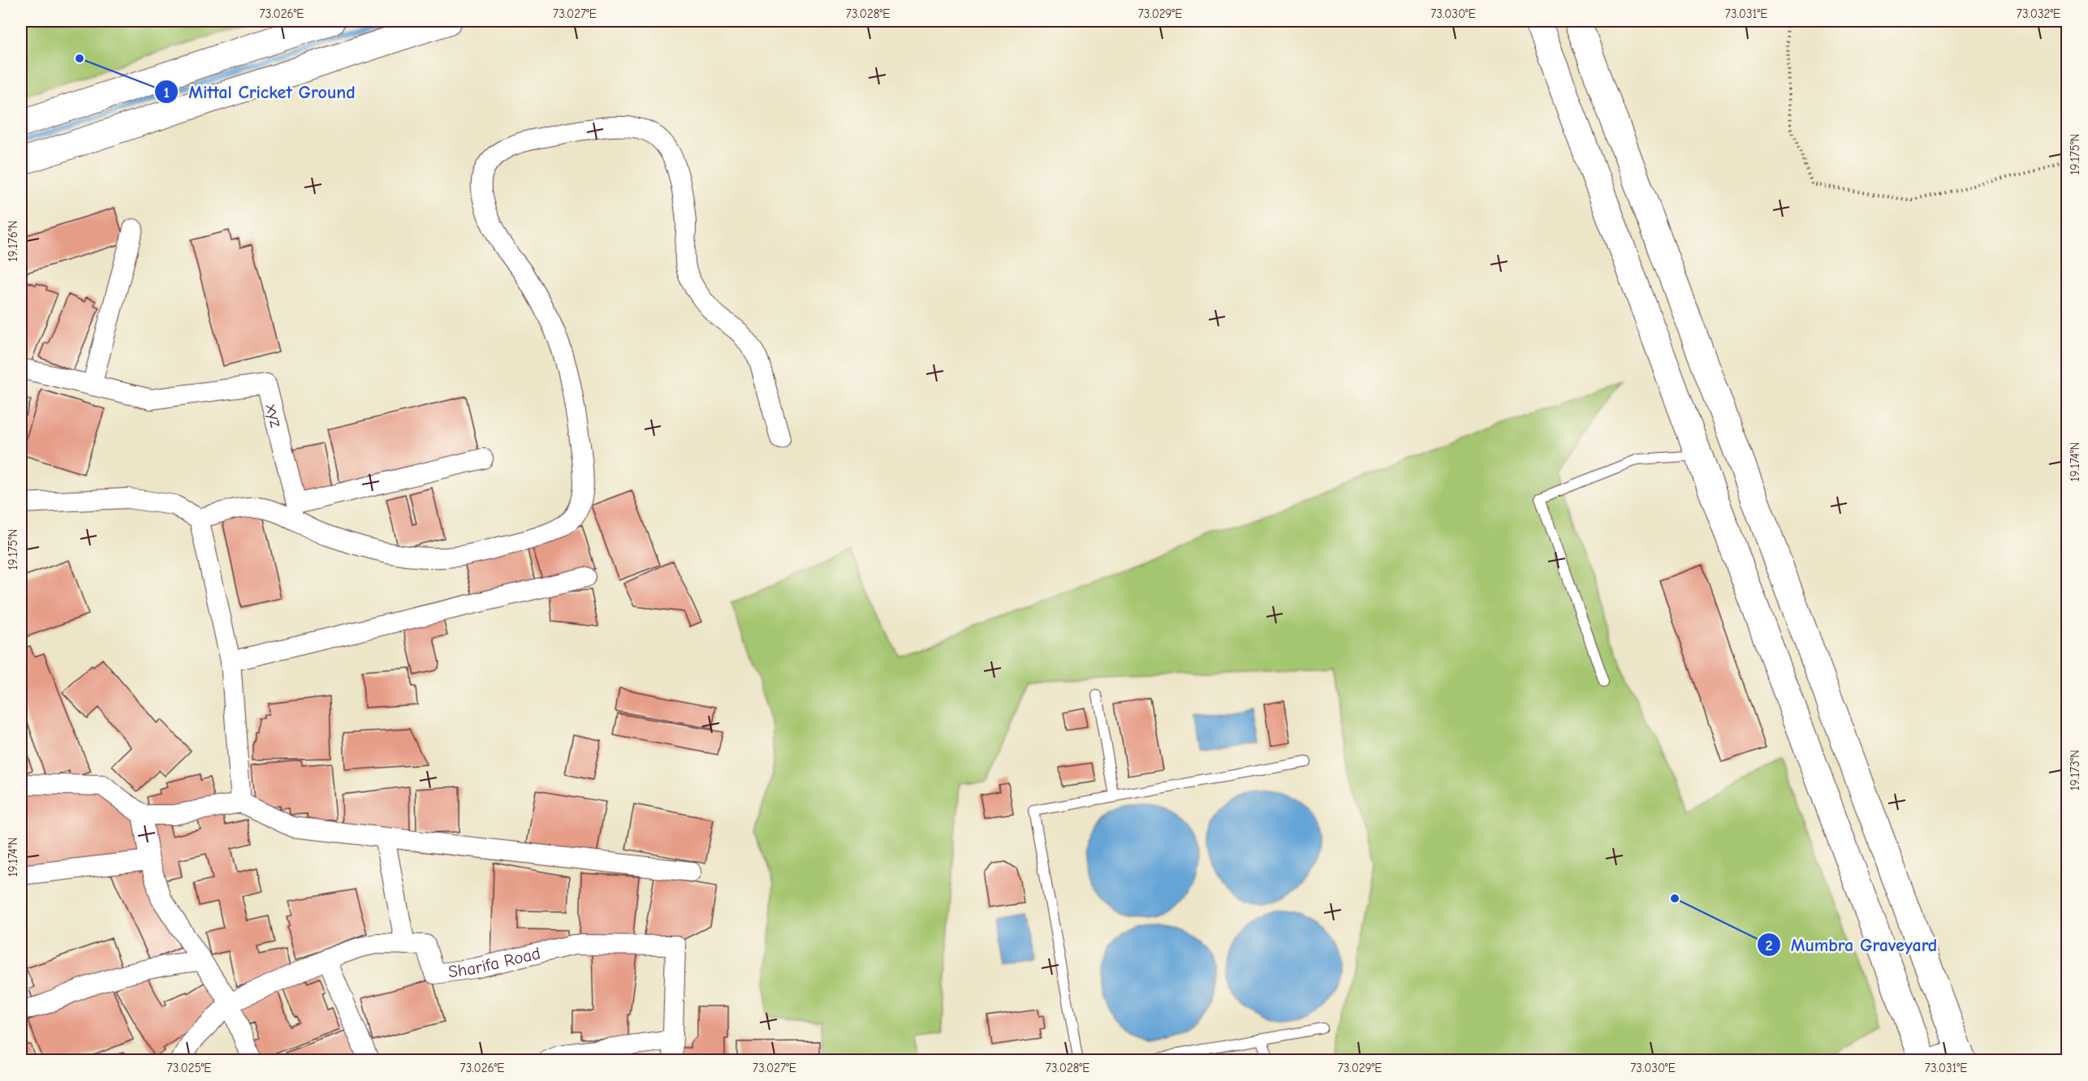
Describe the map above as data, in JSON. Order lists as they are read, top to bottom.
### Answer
{
  "streets": {
    "street": ["xyz", "Sharifa Road"]
  },
  "places": ["Mittal Cricket Ground", "Mumbra Graveyard"],
  "coordinates": [
    "73.026°E",
    "73.027°E",
    "73.028°E",
    "73.029°E",
    "73.030°E",
    "73.031°E",
    "73.032°E",
    "19.175°N",
    "19.176°N",
    "19.174°N",
    "19.173°N",
    "73.025°E"
  ]
}
